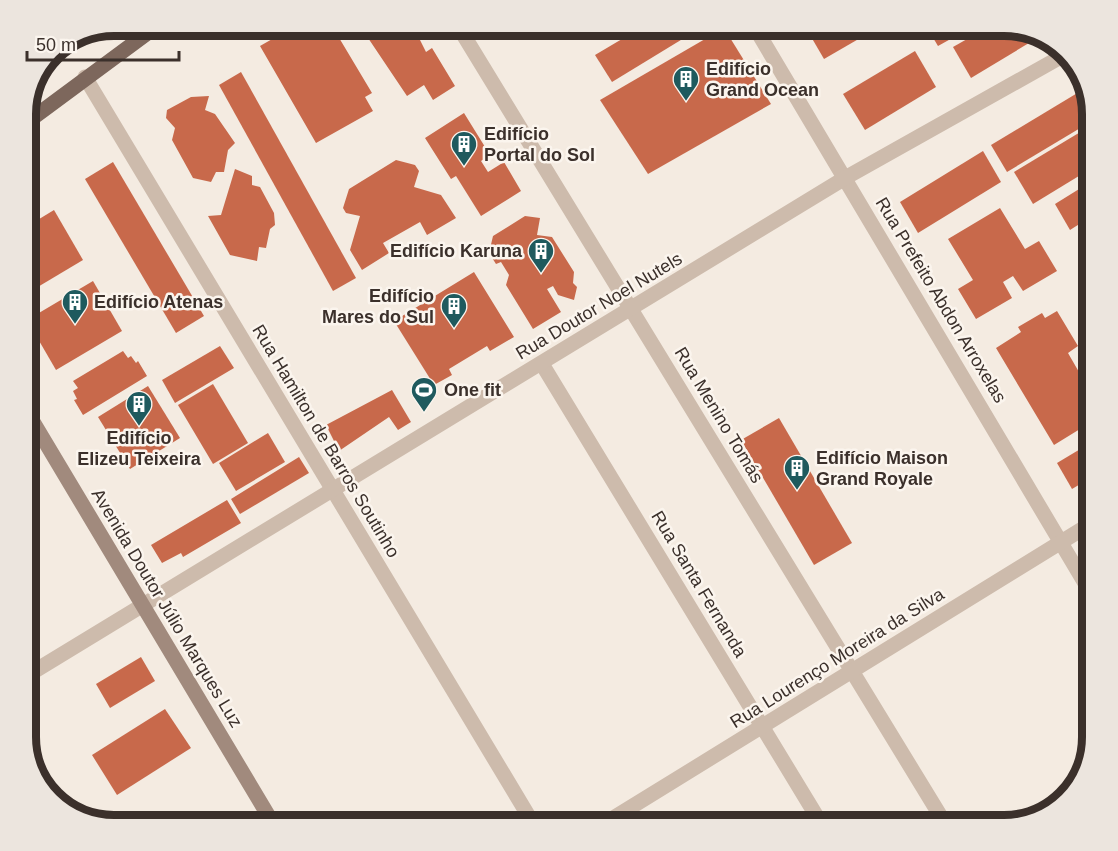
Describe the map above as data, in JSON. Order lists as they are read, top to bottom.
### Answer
{
  "streets": {
    "street": [
      "Rua Prefeito Abdon Arroxelas",
      "Rua Doutor Noel Nutels",
      "Rua Menino Tomás",
      "Rua Hamilton de Barros Soutinho",
      "Rua Santa Fernanda",
      "Avenida Doutor Júlio Marques Luz",
      "Rua Lourenço Moreira da Silva"
    ]
  },
  "crossings": [
    ["Rua Prefeito Abdon Arroxelas", "Rua Doutor Noel Nutels"],
    ["Rua Prefeito Abdon Arroxelas", "Rua Lourenço Moreira da Silva"],
    ["Rua Doutor Noel Nutels", "Rua Menino Tomás"],
    ["Rua Doutor Noel Nutels", "Rua Hamilton de Barros Soutinho"],
    ["Rua Doutor Noel Nutels", "Rua Santa Fernanda"],
    ["Rua Doutor Noel Nutels", "Avenida Doutor Júlio Marques Luz"],
    ["Rua Menino Tomás", "Rua Lourenço Moreira da Silva"],
    ["Rua Santa Fernanda", "Rua Lourenço Moreira da Silva"]
  ],
  "places": {
    "building": [
      "Edifício Grand Ocean",
      "Edifício Portal do Sol",
      "Edifício Karuna",
      "Edifício Atenas",
      "Edifício Mares do Sul",
      "Edifício Elizeu Teixeira",
      "Edifício Maison Grand Royale"
    ],
    "sports": ["One fit"]
  },
  "scale_bar": "50 m"
}
